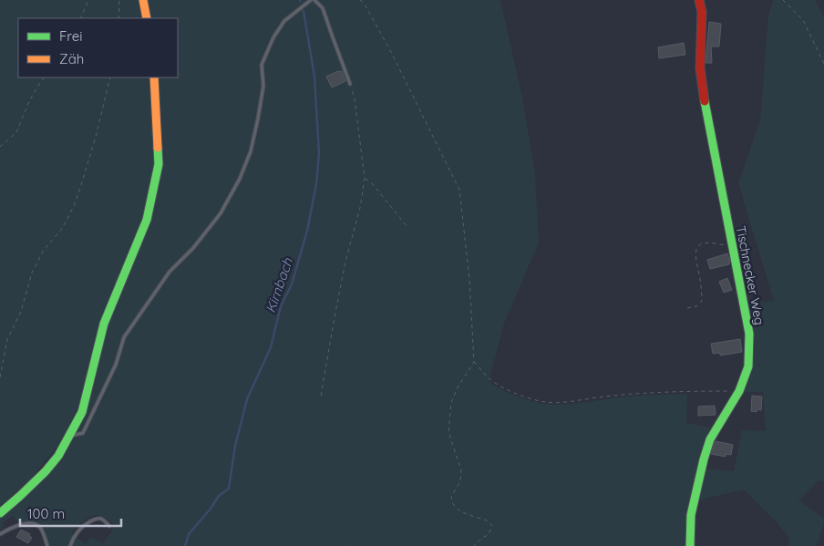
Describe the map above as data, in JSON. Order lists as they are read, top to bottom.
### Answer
{
  "streets": {
    "street": ["Tischnecker Weg"]
  },
  "water": ["Kirnbach"],
  "legend": ["Frei", "Zäh"],
  "scale_bar": "100 m"
}
